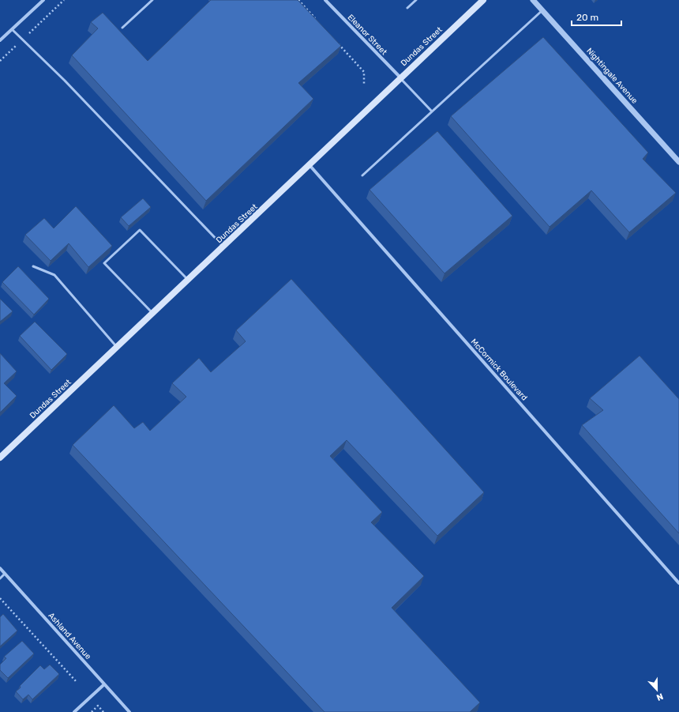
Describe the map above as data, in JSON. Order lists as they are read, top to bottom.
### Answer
{
  "streets": {
    "main road": ["Dundas Street"],
    "street": [
      "Eleanor Street",
      "Nightingale Avenue",
      "McCormick Boulevard",
      "Ashland Avenue"
    ]
  },
  "crossings": [
    ["Eleanor Street", "Dundas Street"],
    ["Dundas Street", "McCormick Boulevard"]
  ],
  "scale_bar": "20 m",
  "north": "bottom"
}
